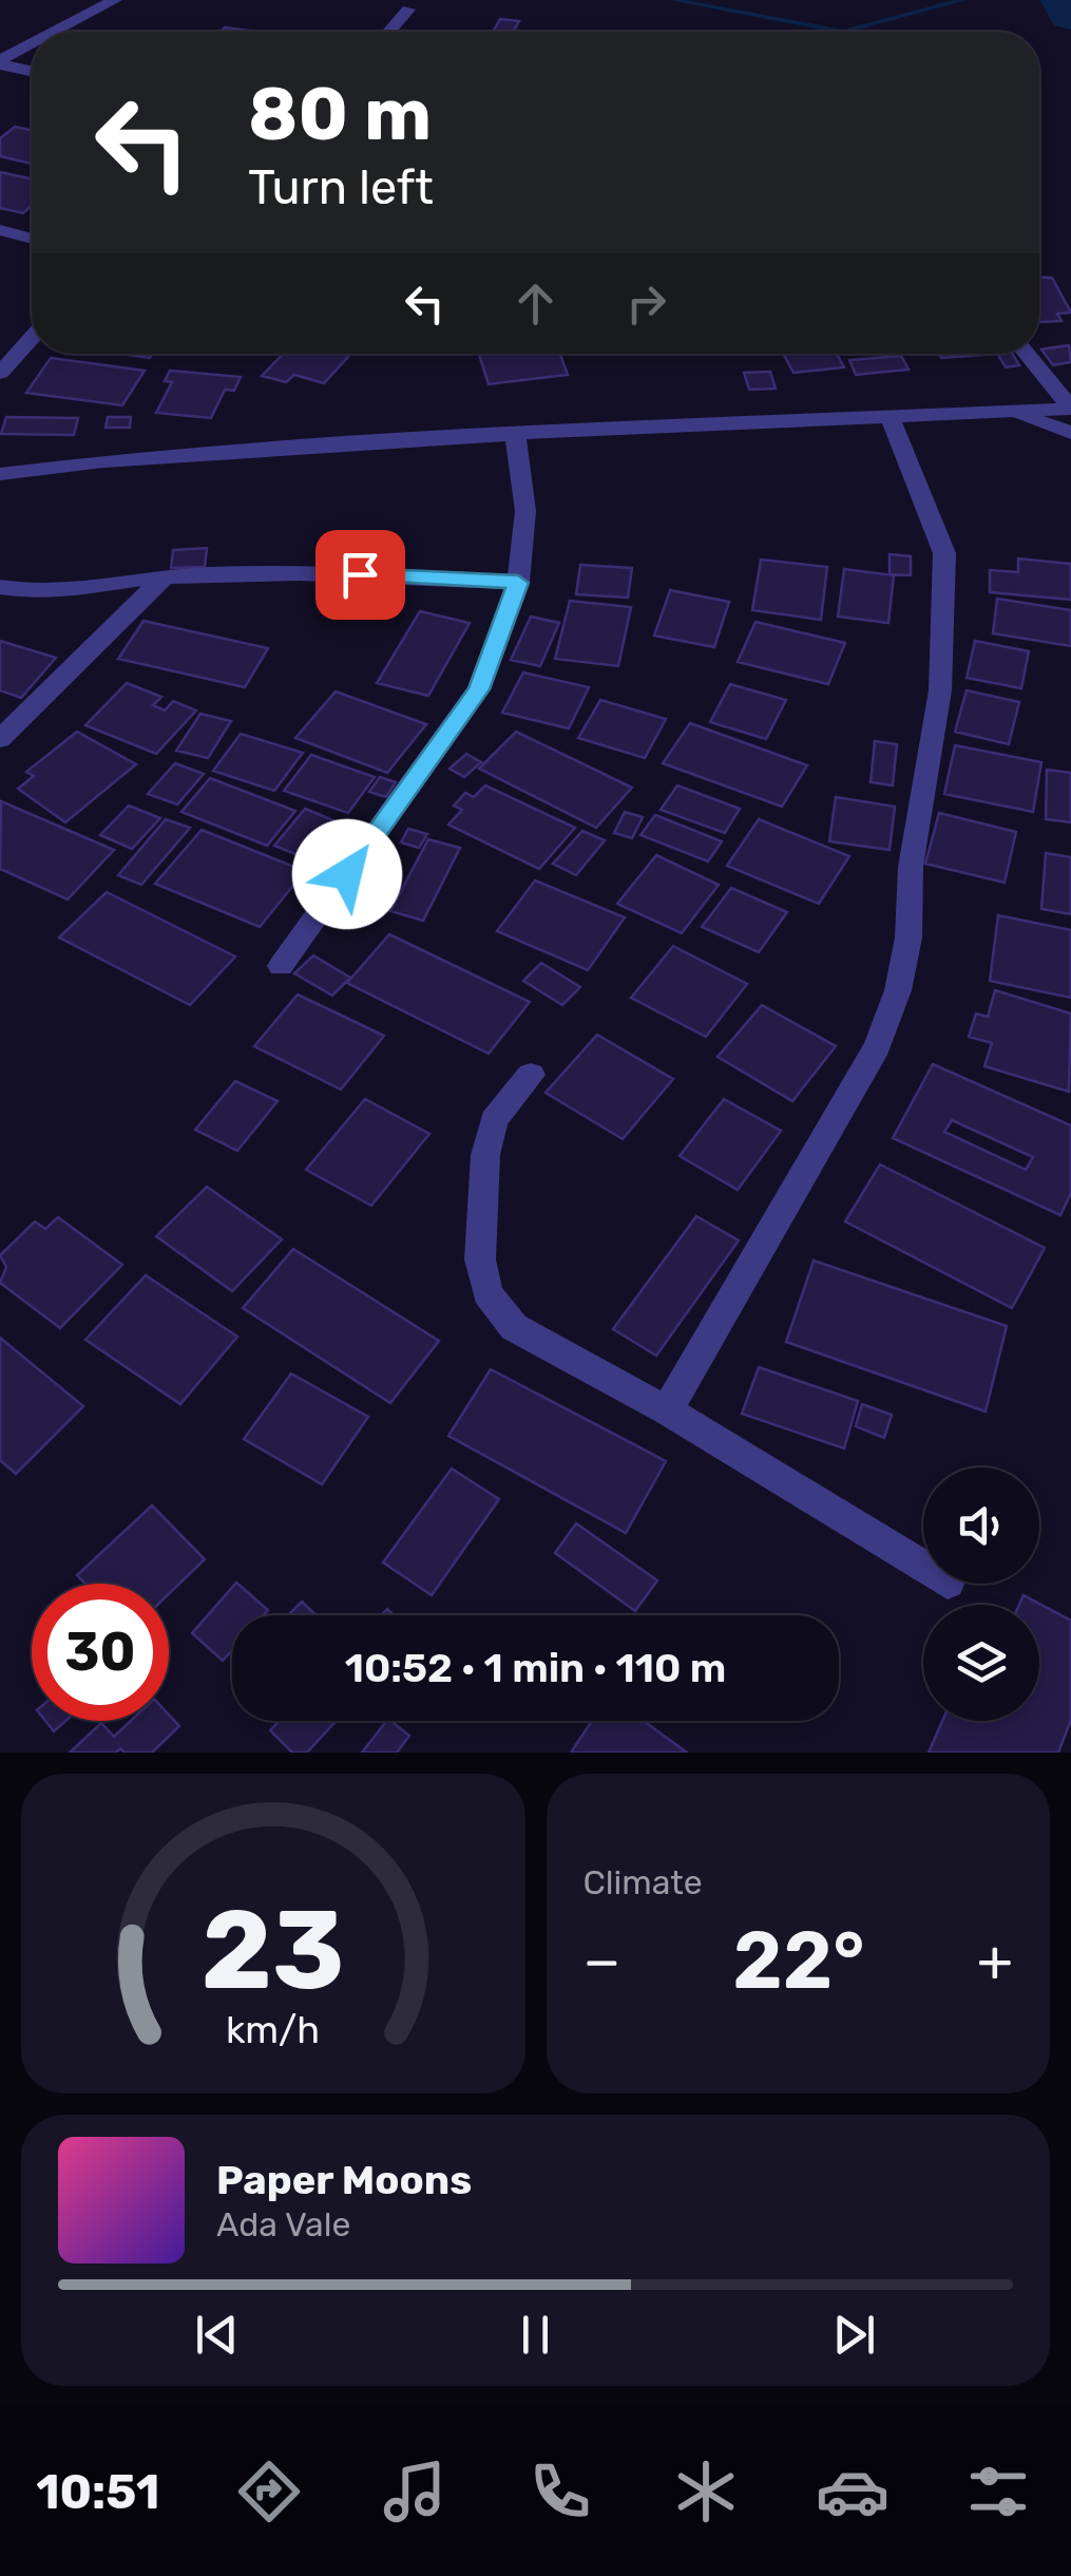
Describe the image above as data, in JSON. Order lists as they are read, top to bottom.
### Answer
{
  "page": {
    "turn": ["80 m", "Turn left"],
    "limit": "30",
    "trip": "10:52 · 1 min · 110 m",
    "tile": "Climate",
    "heat": ["−", "22°", "+"],
    "song": ["Paper Moons", "Ada Vale"],
    "tabs": "10:51",
    "gauge": ["23", "km/h"]
  }
}
